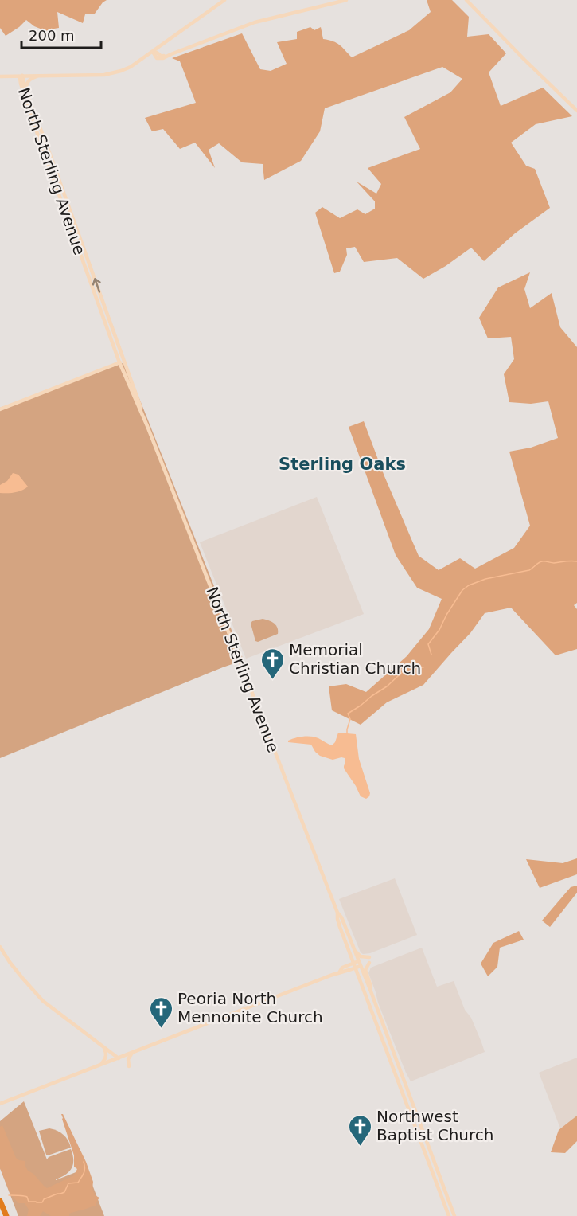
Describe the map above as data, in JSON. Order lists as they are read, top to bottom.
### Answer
{
  "streets": {
    "main road": ["North Sterling Avenue"]
  },
  "districts": ["Sterling Oaks"],
  "places": {
    "church": ["Memorial Christian Church", "Peoria North Mennonite Church", "Northwest Baptist Church"]
  },
  "scale_bar": "200 m"
}
